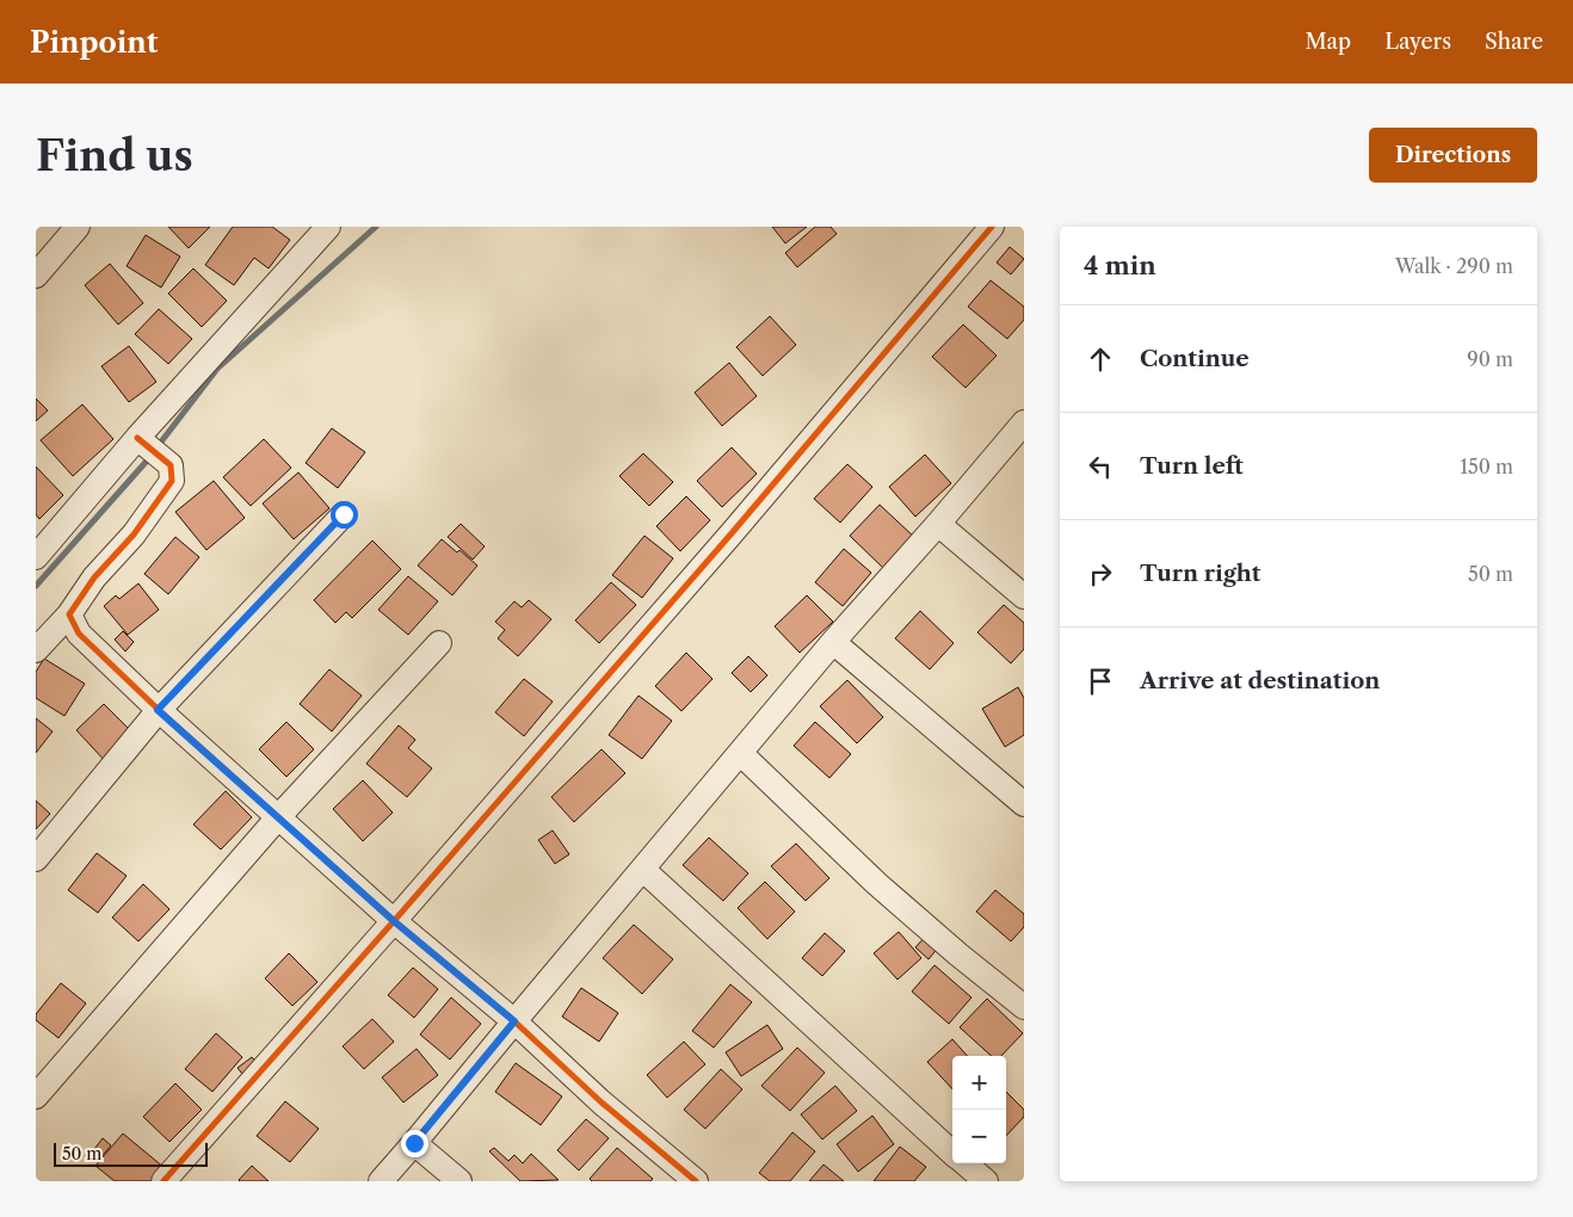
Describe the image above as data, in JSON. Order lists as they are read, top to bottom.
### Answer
{
  "scale_bar": "50 m",
  "page": {
    "header": "Pinpoint",
    "nav": ["Map", "Layers", "Share"],
    "buttons": "Directions",
    "title": "Find us",
    "heading": ["4 min", "Walk · 290 m"],
    "list": [
      ["Continue", "90 m"],
      ["Turn left", "150 m"],
      ["Turn right", "50 m"],
      "Arrive at destination"
    ],
    "map_buttons": ["+", "−"],
    "scale": "50 m"
  }
}
